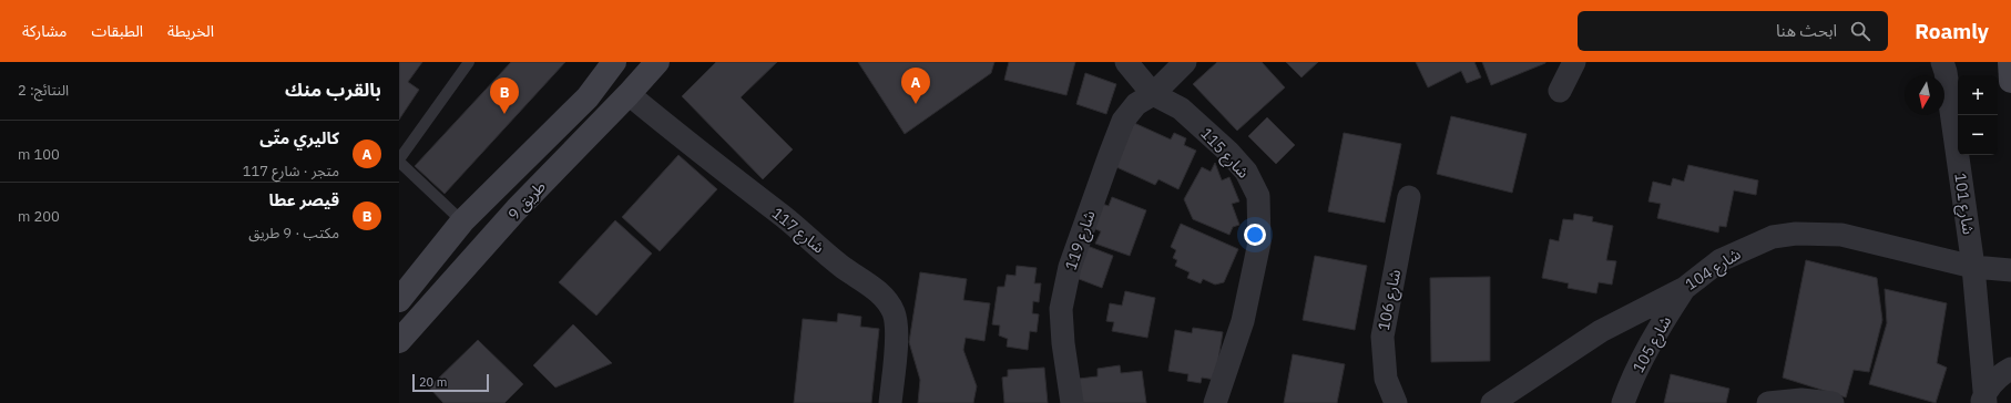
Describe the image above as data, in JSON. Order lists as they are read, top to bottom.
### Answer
{
  "streets": {
    "street": [
      "شارع 115",
      "9 طريق",
      "شارع 101",
      "شارع 117",
      "شارع 119",
      "شارع 104",
      "شارع 106",
      "شارع 105"
    ]
  },
  "crossings": [
    ["شارع 115", "شارع 119"],
    ["9 طريق", "شارع 117"],
    ["شارع 101", "شارع 104"],
    ["شارع 104", "شارع 105"]
  ],
  "scale_bar": "20 m",
  "north": "bottom",
  "page": {
    "header": "Roamly",
    "search": "ابحث هنا",
    "nav": ["الخريطة", "الطبقات", "مشاركة"],
    "heading": ["بالقرب منك", "النتائج: 2"],
    "pins": ["A", "B"],
    "map_buttons": ["+", "−"],
    "list": [
      {
        "mark": "A",
        "name": "كاليري متّى",
        "note": "متجر · شارع 117",
        "value": "100 m"
      },
      {
        "mark": "B",
        "name": "قيصر عطا",
        "note": "مكتب · 9 طريق",
        "value": "200 m"
      }
    ],
    "scale": "20 m"
  }
}
